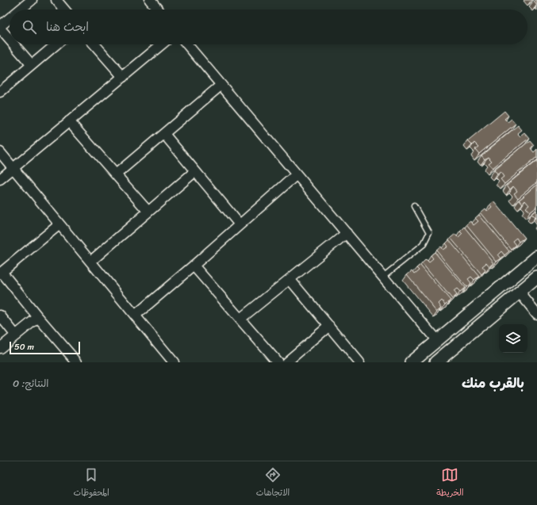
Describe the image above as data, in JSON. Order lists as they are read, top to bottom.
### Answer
{
  "scale_bar": "50 m",
  "page": {
    "search": "ابحث هنا",
    "scale": "50 m",
    "heading": ["بالقرب منك", "النتائج: 0"],
    "nav": ["الخريطة", "الاتجاهات", "المحفوظات"]
  }
}
